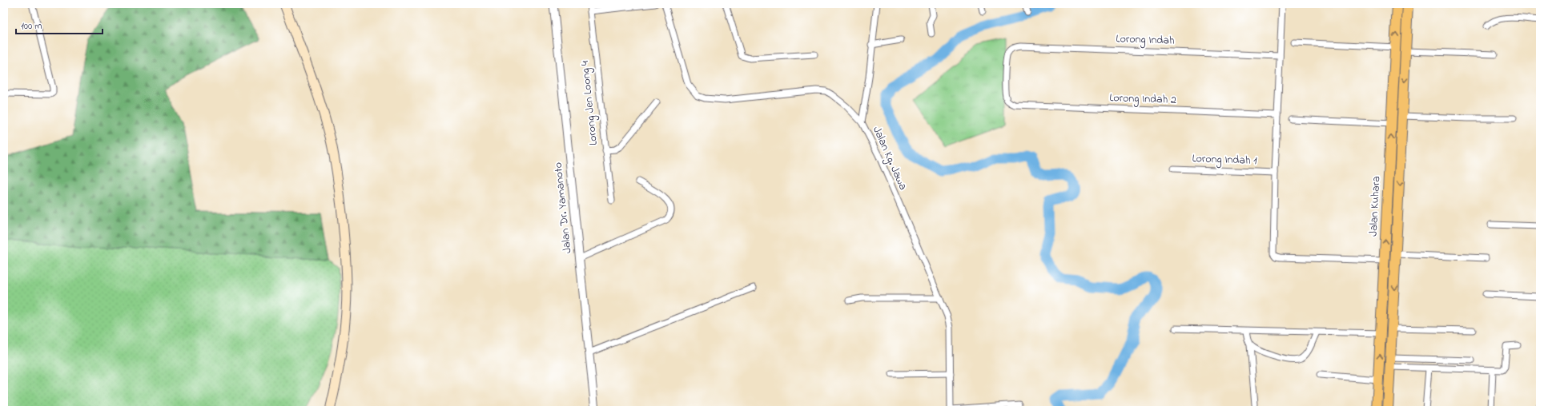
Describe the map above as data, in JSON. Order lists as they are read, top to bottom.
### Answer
{
  "streets": {
    "main road": ["Jalan Kuhara"],
    "street": [
      "Lorong Indah",
      "Lorong Indah 2",
      "Lorong Jen Loong 4",
      "Jalan Kg. Jawa",
      "Lorong Indah 1",
      "Jalan Dr. Yamanoto"
    ]
  },
  "crossings": [
    ["Lorong Indah", "Lorong Indah 2"]
  ],
  "scale_bar": "100 m"
}
